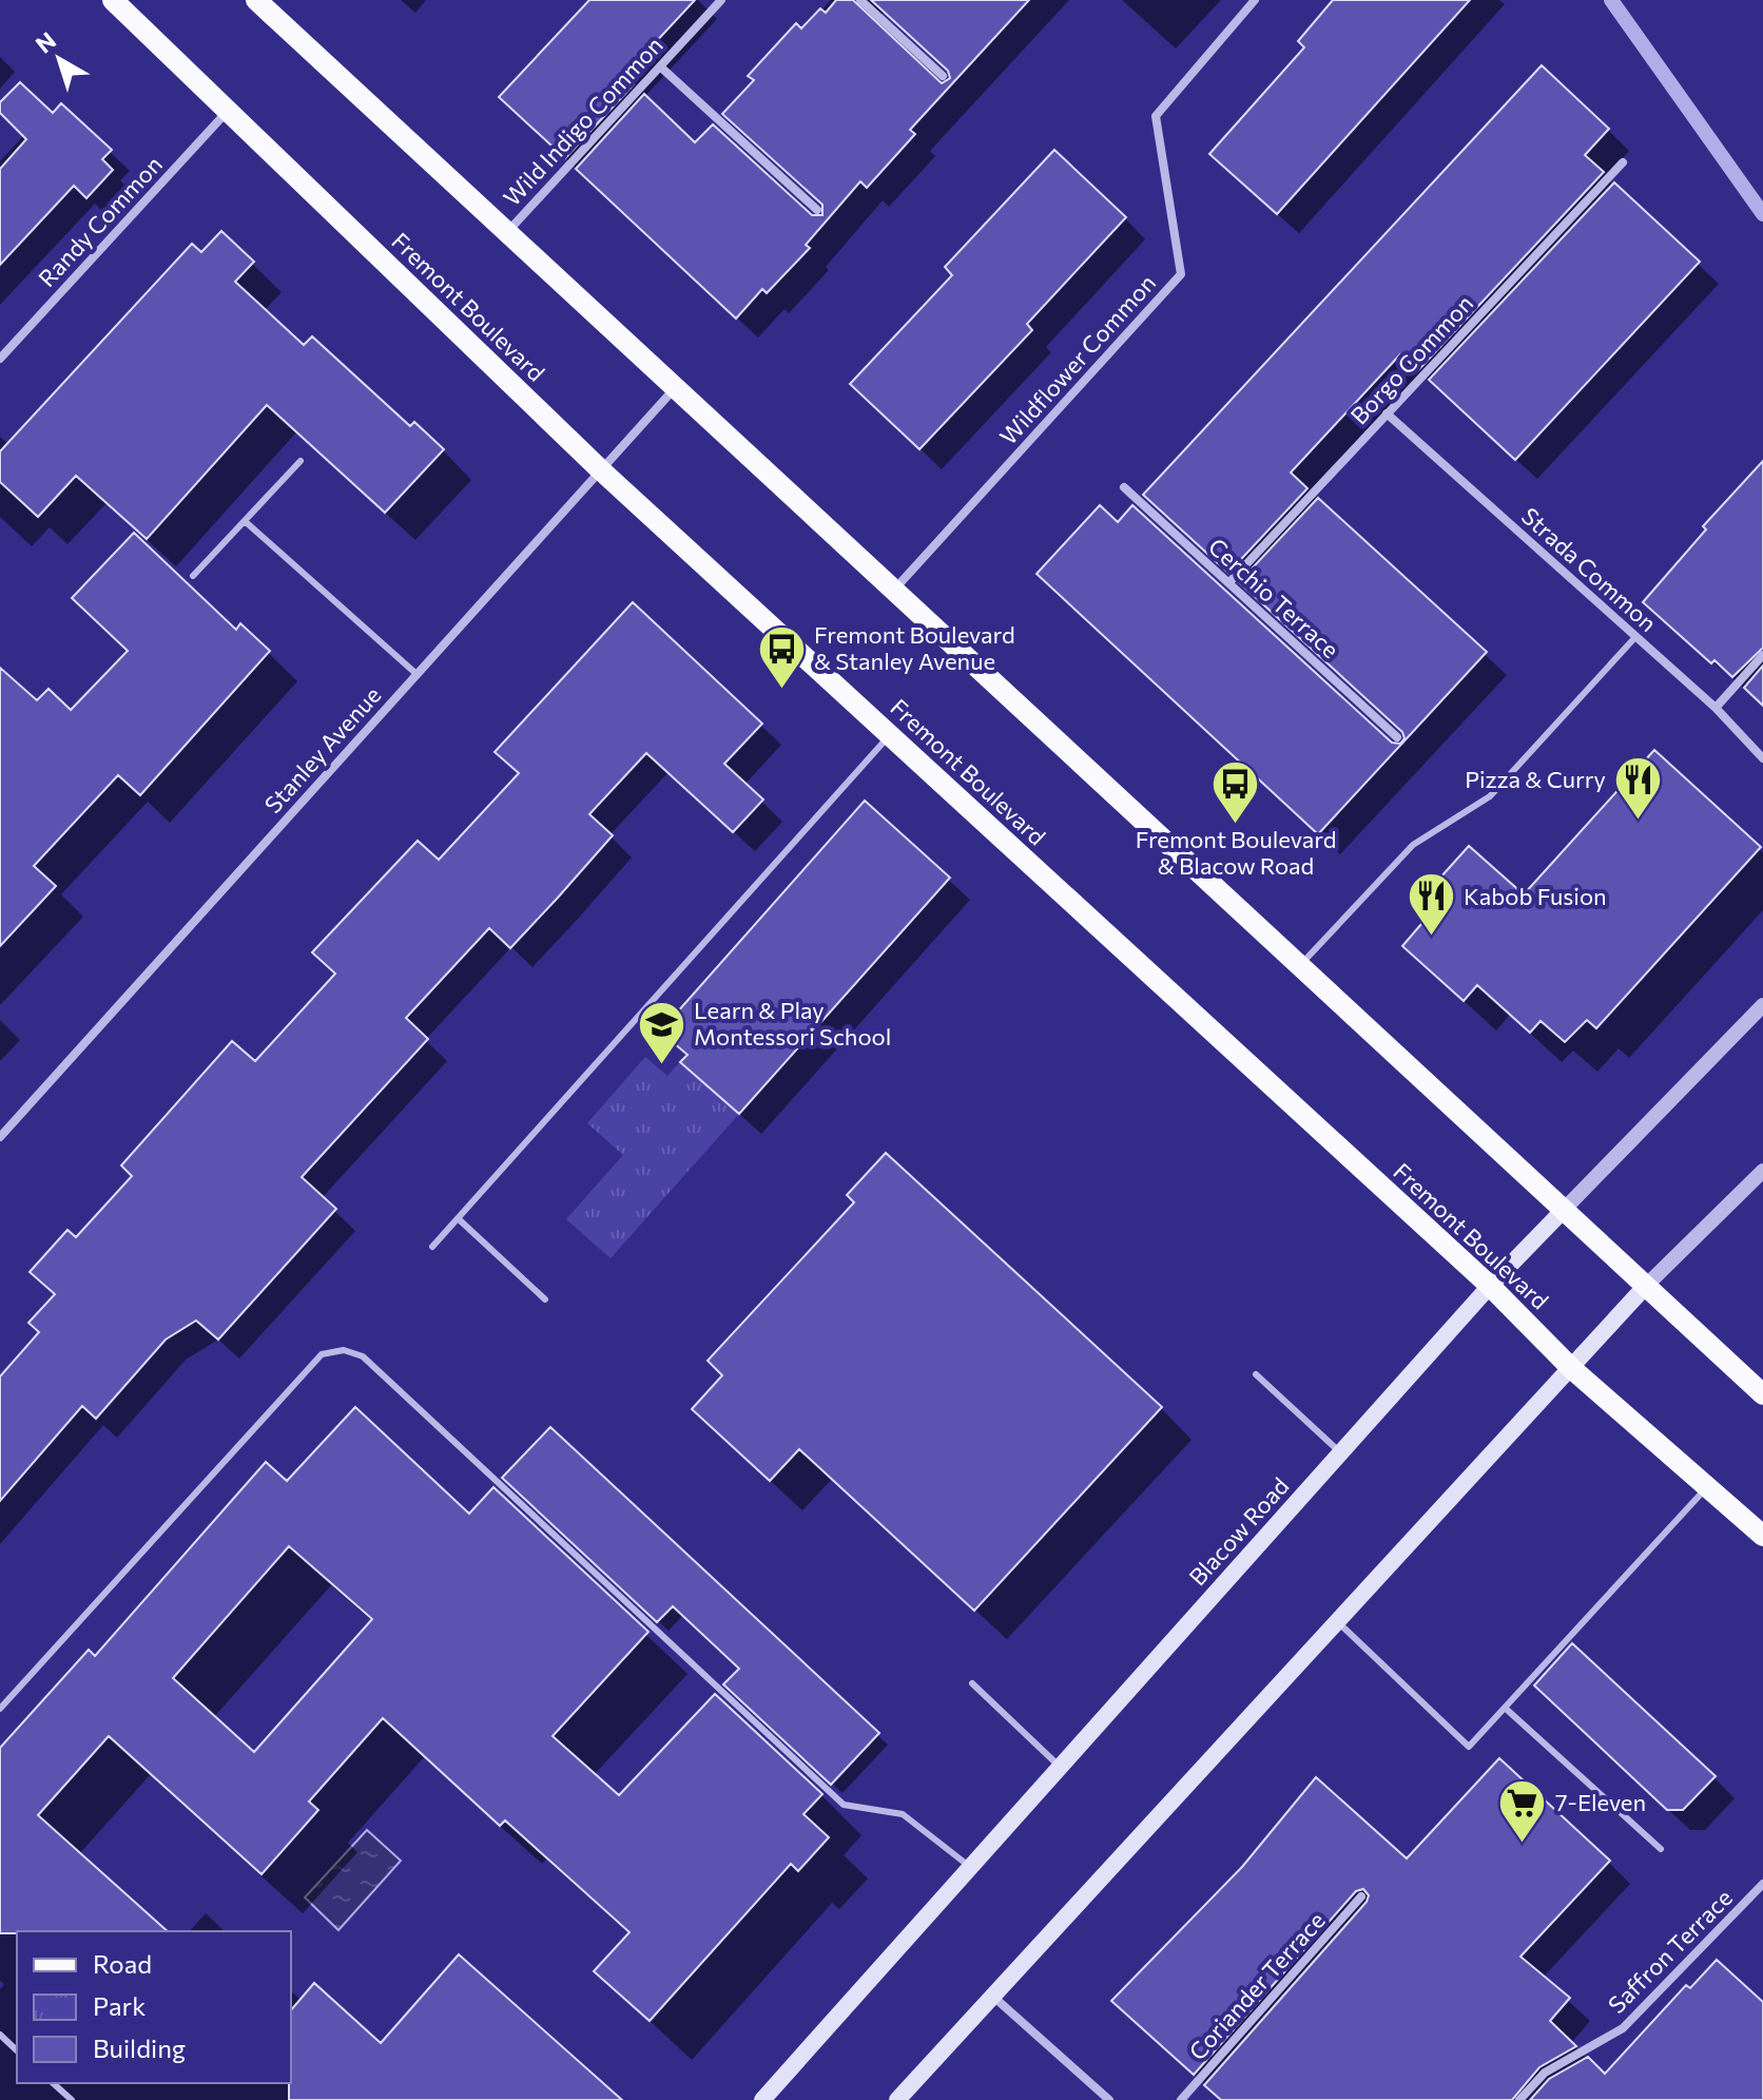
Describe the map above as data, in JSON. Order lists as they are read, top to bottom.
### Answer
{
  "streets": {
    "main road": ["Fremont Boulevard", "Blacow Road"],
    "street": [
      "Wild Indigo Common",
      "Randy Common",
      "Wildflower Common",
      "Borgo Common",
      "Strada Common",
      "Cerchio Terrace",
      "Stanley Avenue",
      "Saffron Terrace",
      "Coriander Terrace"
    ]
  },
  "crossings": [
    ["Randy Common", "Fremont Boulevard"],
    ["Fremont Boulevard", "Stanley Avenue"],
    ["Fremont Boulevard", "Blacow Road"],
    ["Borgo Common", "Strada Common"],
    ["Borgo Common", "Cerchio Terrace"]
  ],
  "places": {
    "bus stop": ["Fremont Boulevard & Stanley Avenue", "Fremont Boulevard & Blacow Road"],
    "restaurant": ["Pizza & Curry", "Kabob Fusion"],
    "school or university": ["Learn & Play Montessori School"],
    "supermarket": ["7-Eleven"]
  },
  "legend": ["Road", "Park", "Building"],
  "north": "top left"
}
